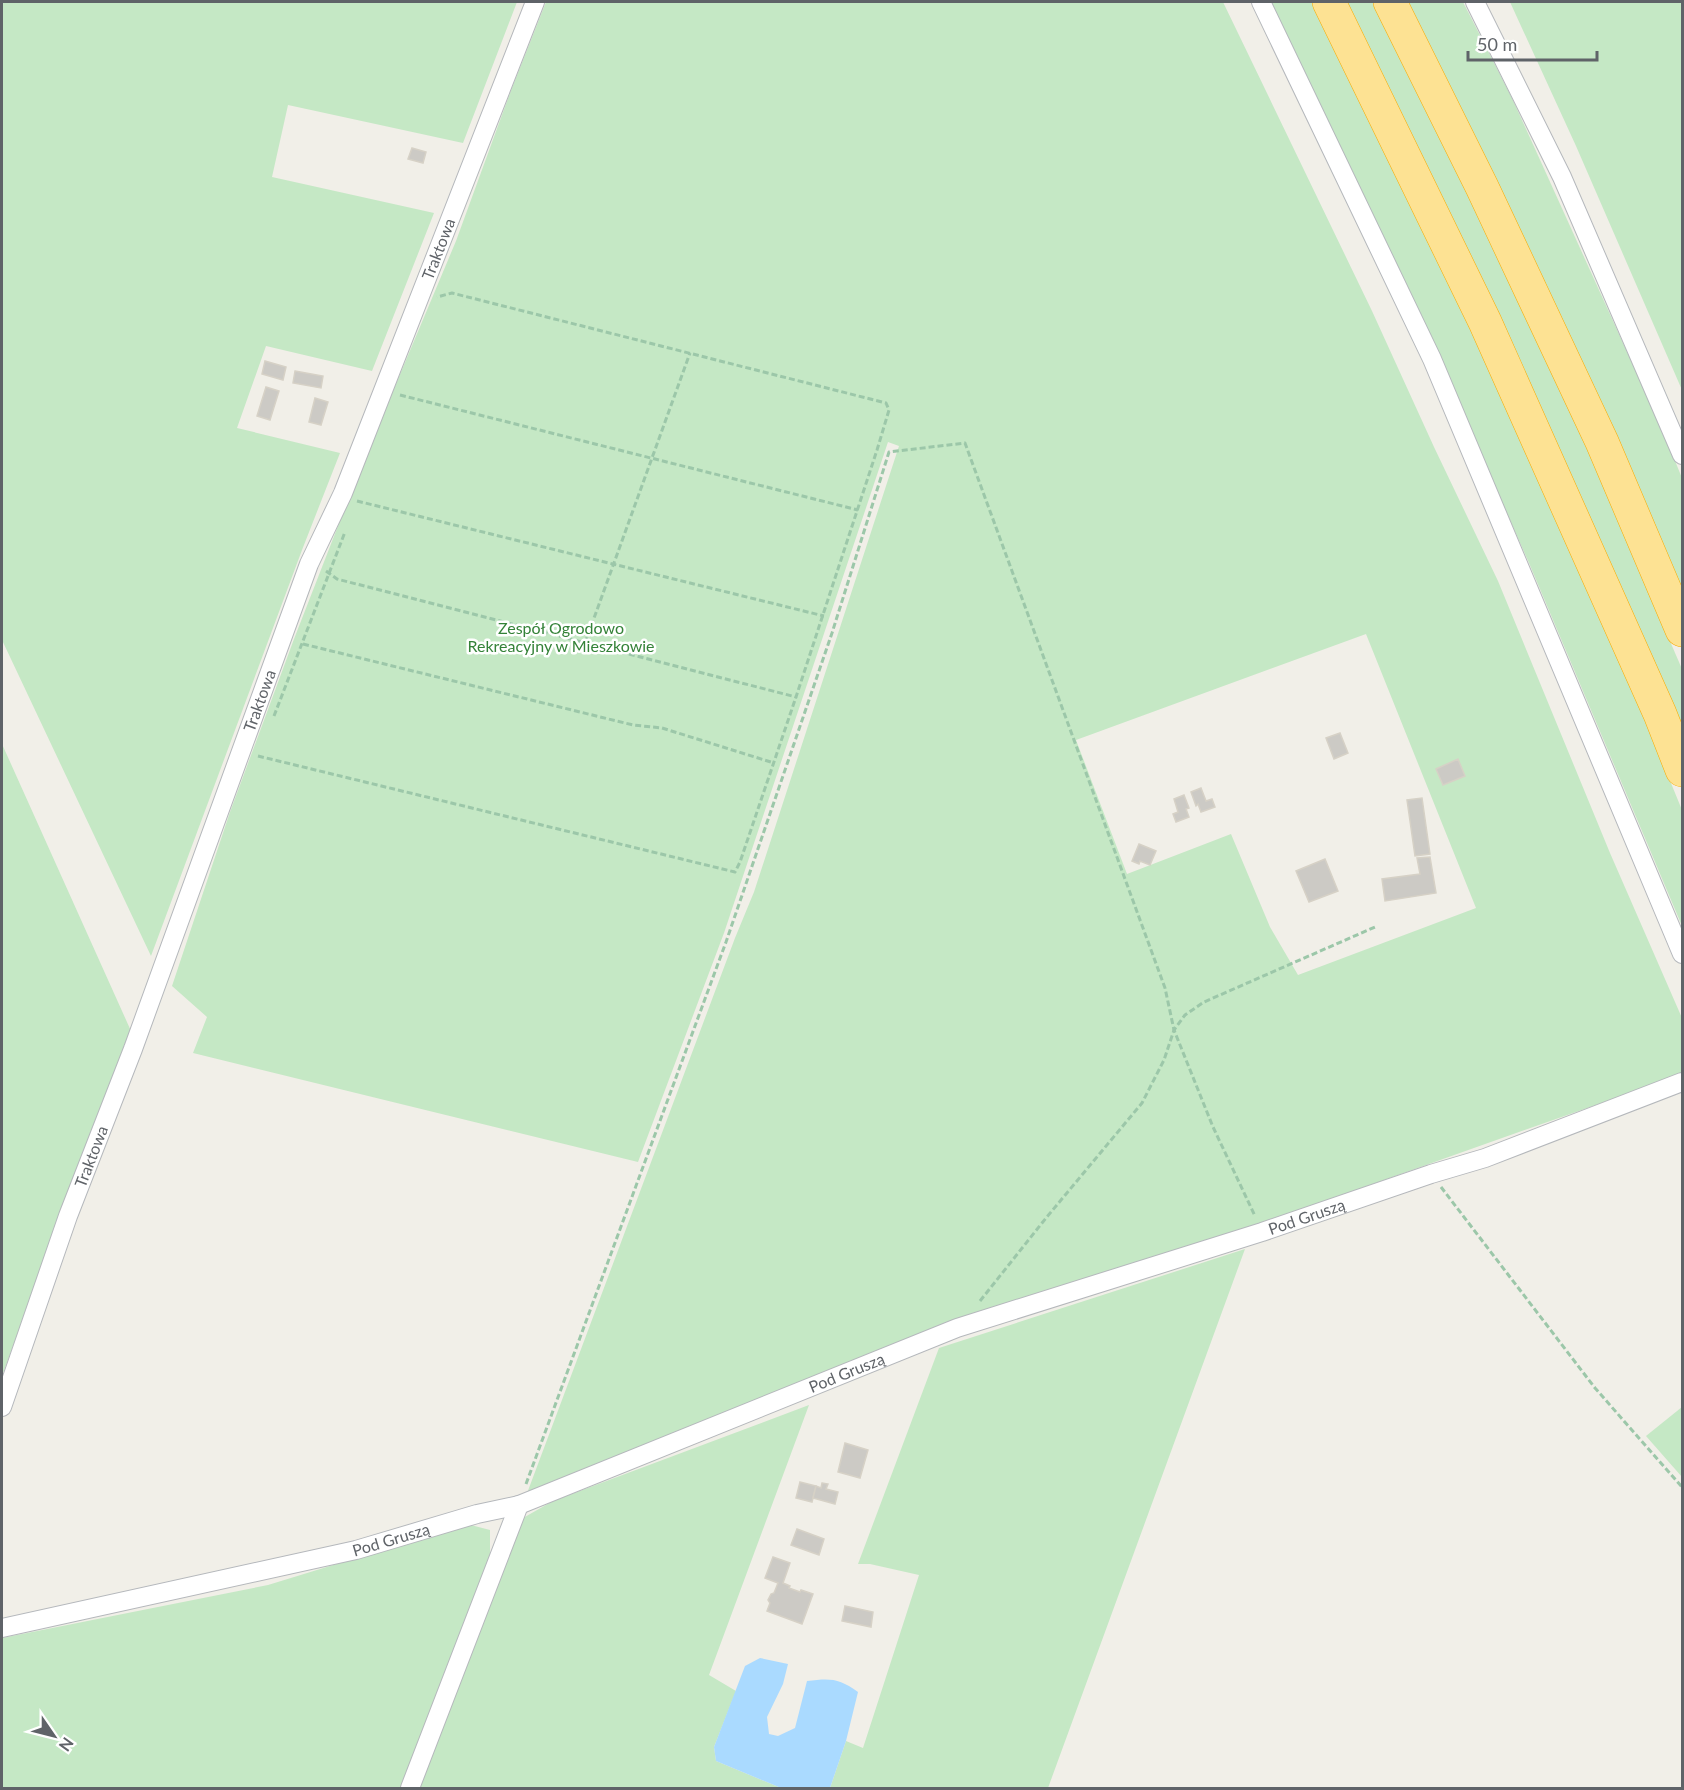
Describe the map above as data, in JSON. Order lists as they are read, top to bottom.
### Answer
{
  "streets": {
    "street": ["Traktowa", "Pod Gruszą"]
  },
  "parks": ["Zespół Ogrodowo Rekreacyjny w Mieszkowie"],
  "scale_bar": "50 m",
  "north": "bottom right"
}
